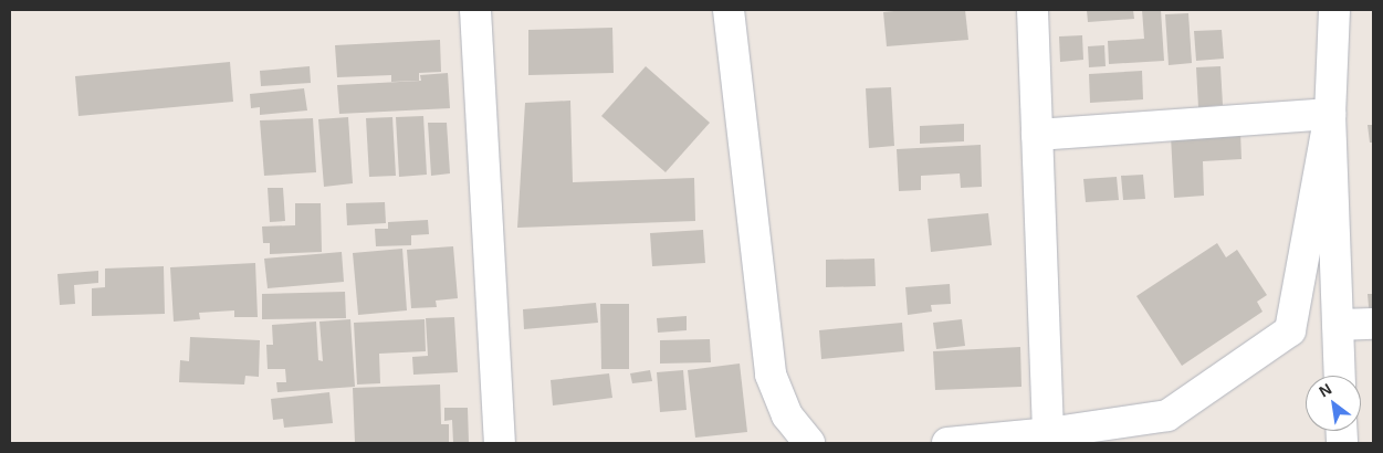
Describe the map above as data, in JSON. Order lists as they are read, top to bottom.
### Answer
{
  "north": "top left"
}
